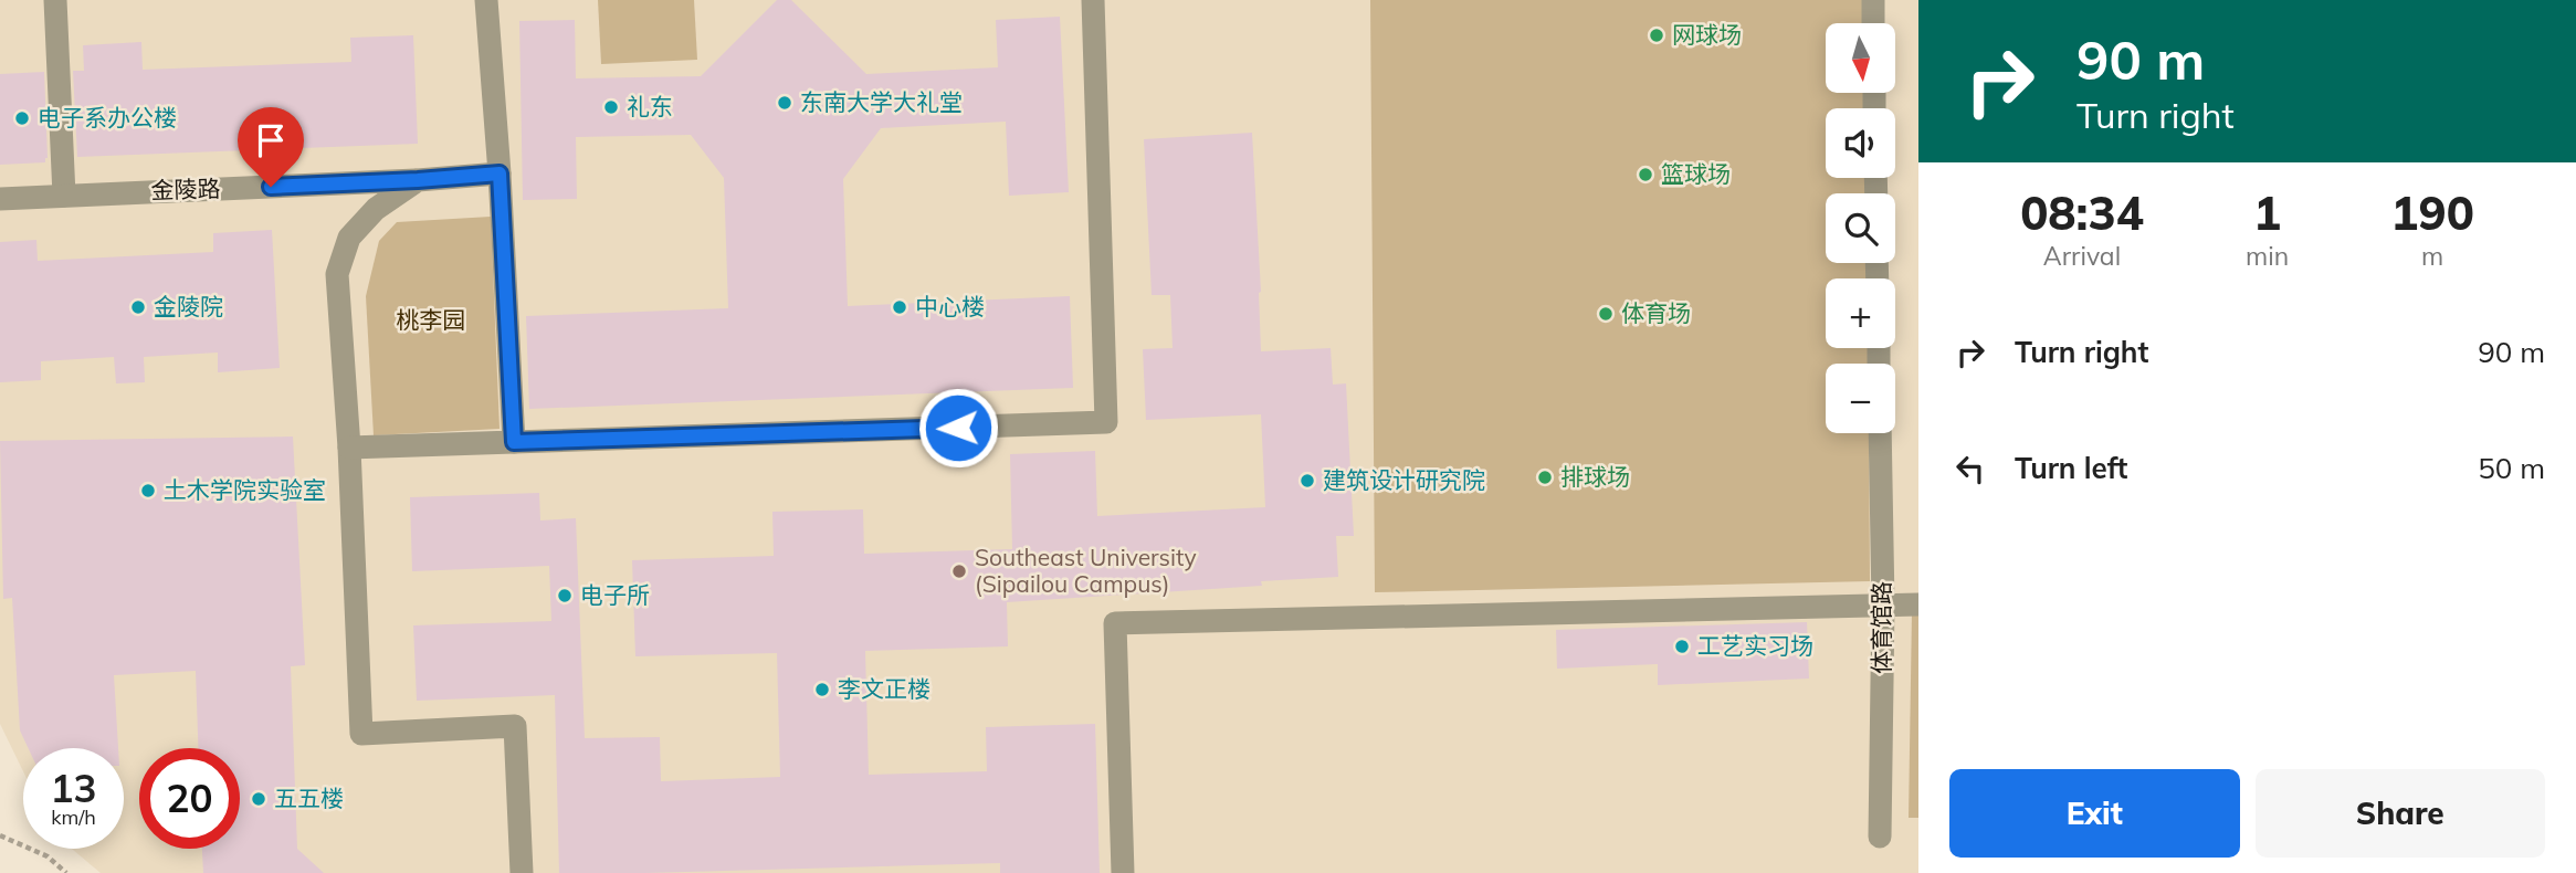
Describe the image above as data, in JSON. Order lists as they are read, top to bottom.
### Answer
{
  "streets": {
    "lane": ["金陵路", "体育馆路"]
  },
  "parks": ["桃李园"],
  "places": [
    "网球场",
    "东南大学大礼堂",
    "礼东",
    "电子系办公楼",
    "篮球场",
    "金陵院",
    "中心楼",
    "体育场",
    "排球场",
    "建筑设计研究院",
    "土木学院实验室",
    "Southeast University (Sipailou Campus)",
    "电子所",
    "工艺实习场",
    "李文正楼",
    "五五楼"
  ],
  "north": "bottom",
  "page": {
    "turn": ["90 m", "Turn right"],
    "map_buttons": ["+", "−"],
    "eta": [
      "08:34",
      "Arrival",
      "1",
      "min",
      "190",
      "m"
    ],
    "list": [
      {
        "name": "Turn right",
        "value": "90 m"
      },
      {
        "name": "Turn left",
        "value": "50 m"
      }
    ],
    "speed": "13 km/h",
    "limit": "20",
    "buttons": ["Exit", "Share"]
  }
}
